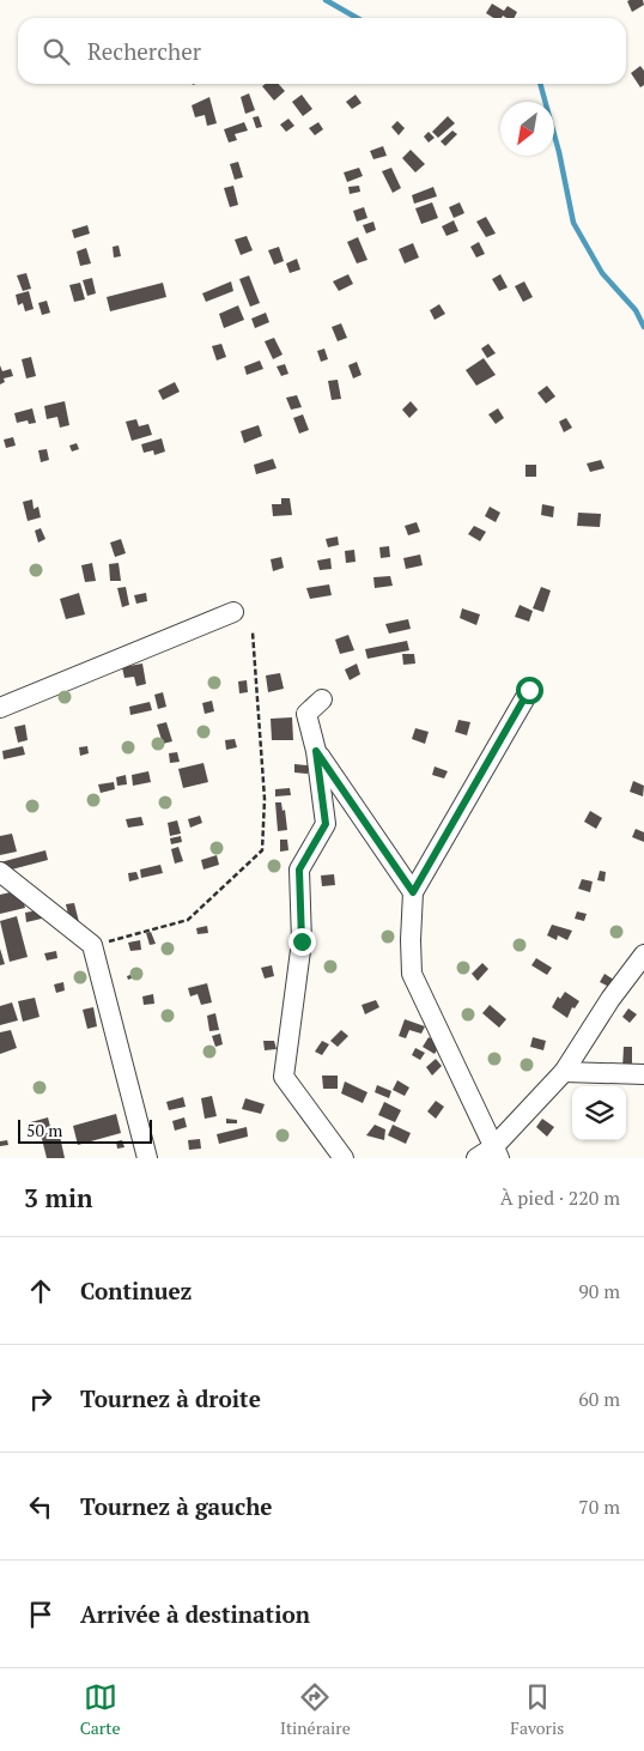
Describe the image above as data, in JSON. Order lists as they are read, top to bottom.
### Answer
{
  "scale_bar": "50 m",
  "north": "bottom left",
  "page": {
    "search": "Rechercher",
    "scale": "50 m",
    "heading": ["3 min", "À pied · 220 m"],
    "list": [
      ["Continuez", "90 m"],
      ["Tournez à droite", "60 m"],
      ["Tournez à gauche", "70 m"],
      "Arrivée à destination"
    ],
    "nav": ["Carte", "Itinéraire", "Favoris"]
  }
}
